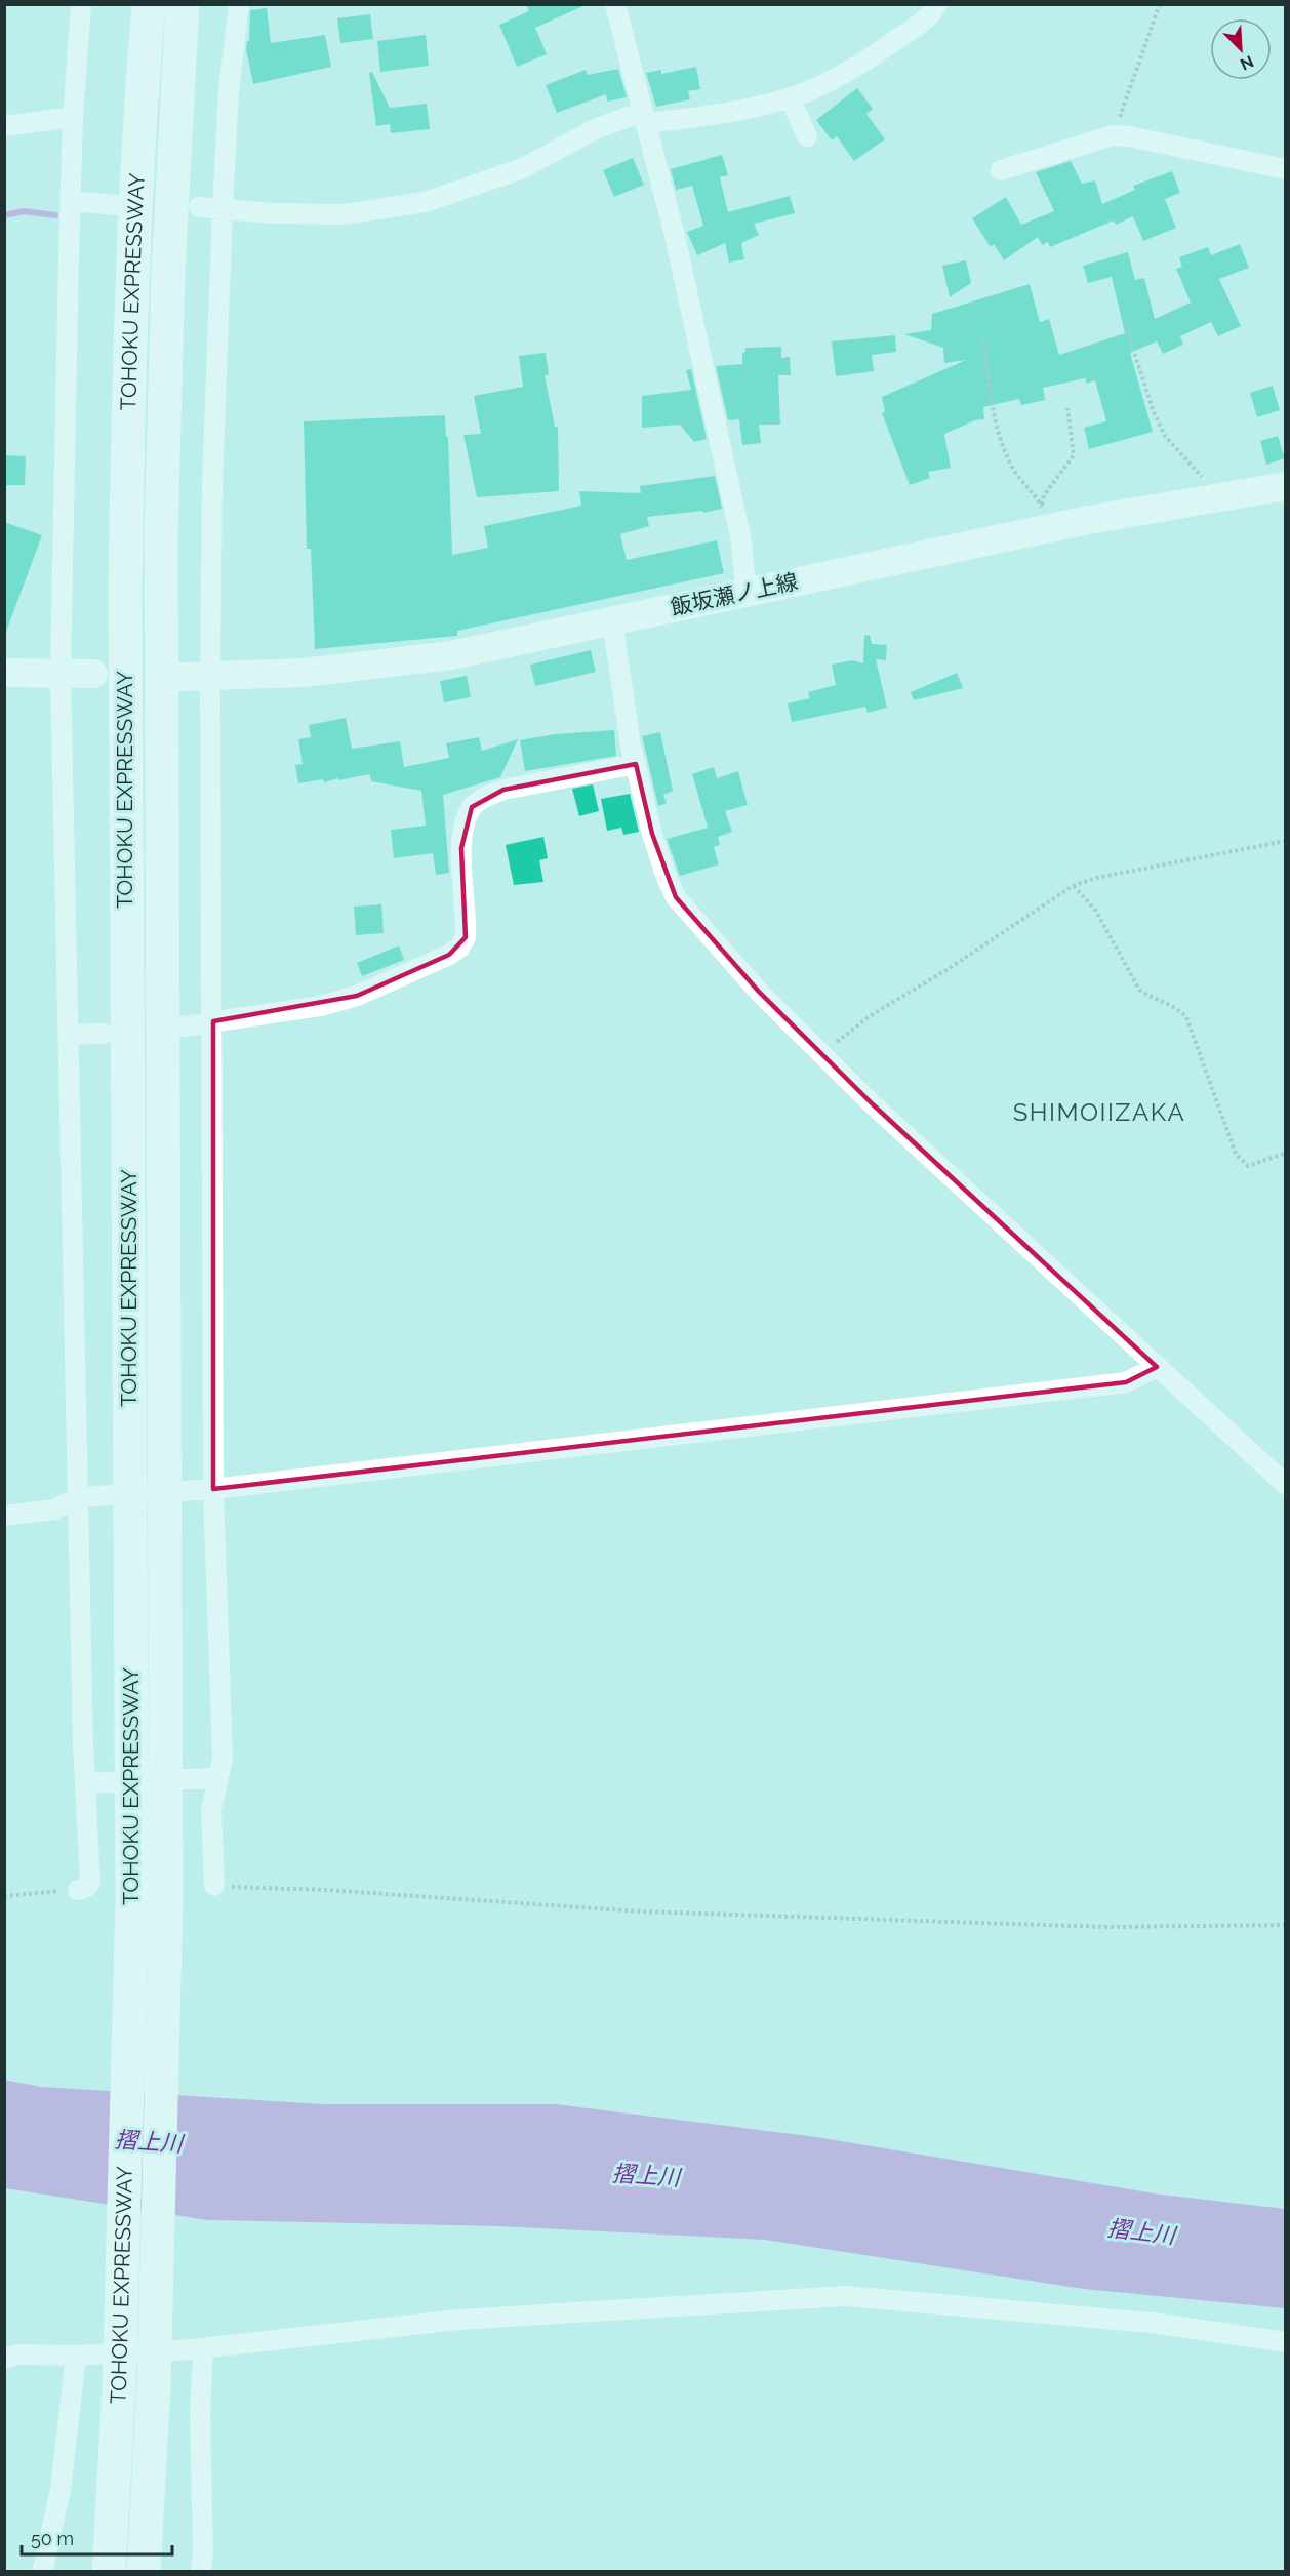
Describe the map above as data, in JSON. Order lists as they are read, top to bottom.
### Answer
{
  "streets": {
    "highway": ["TOHOKU EXPRESSWAY"],
    "main road": ["飯坂瀬ノ上線"]
  },
  "districts": ["SHIMOIIZAKA"],
  "water": ["摺上川"],
  "scale_bar": "50 m",
  "north": "bottom right"
}
